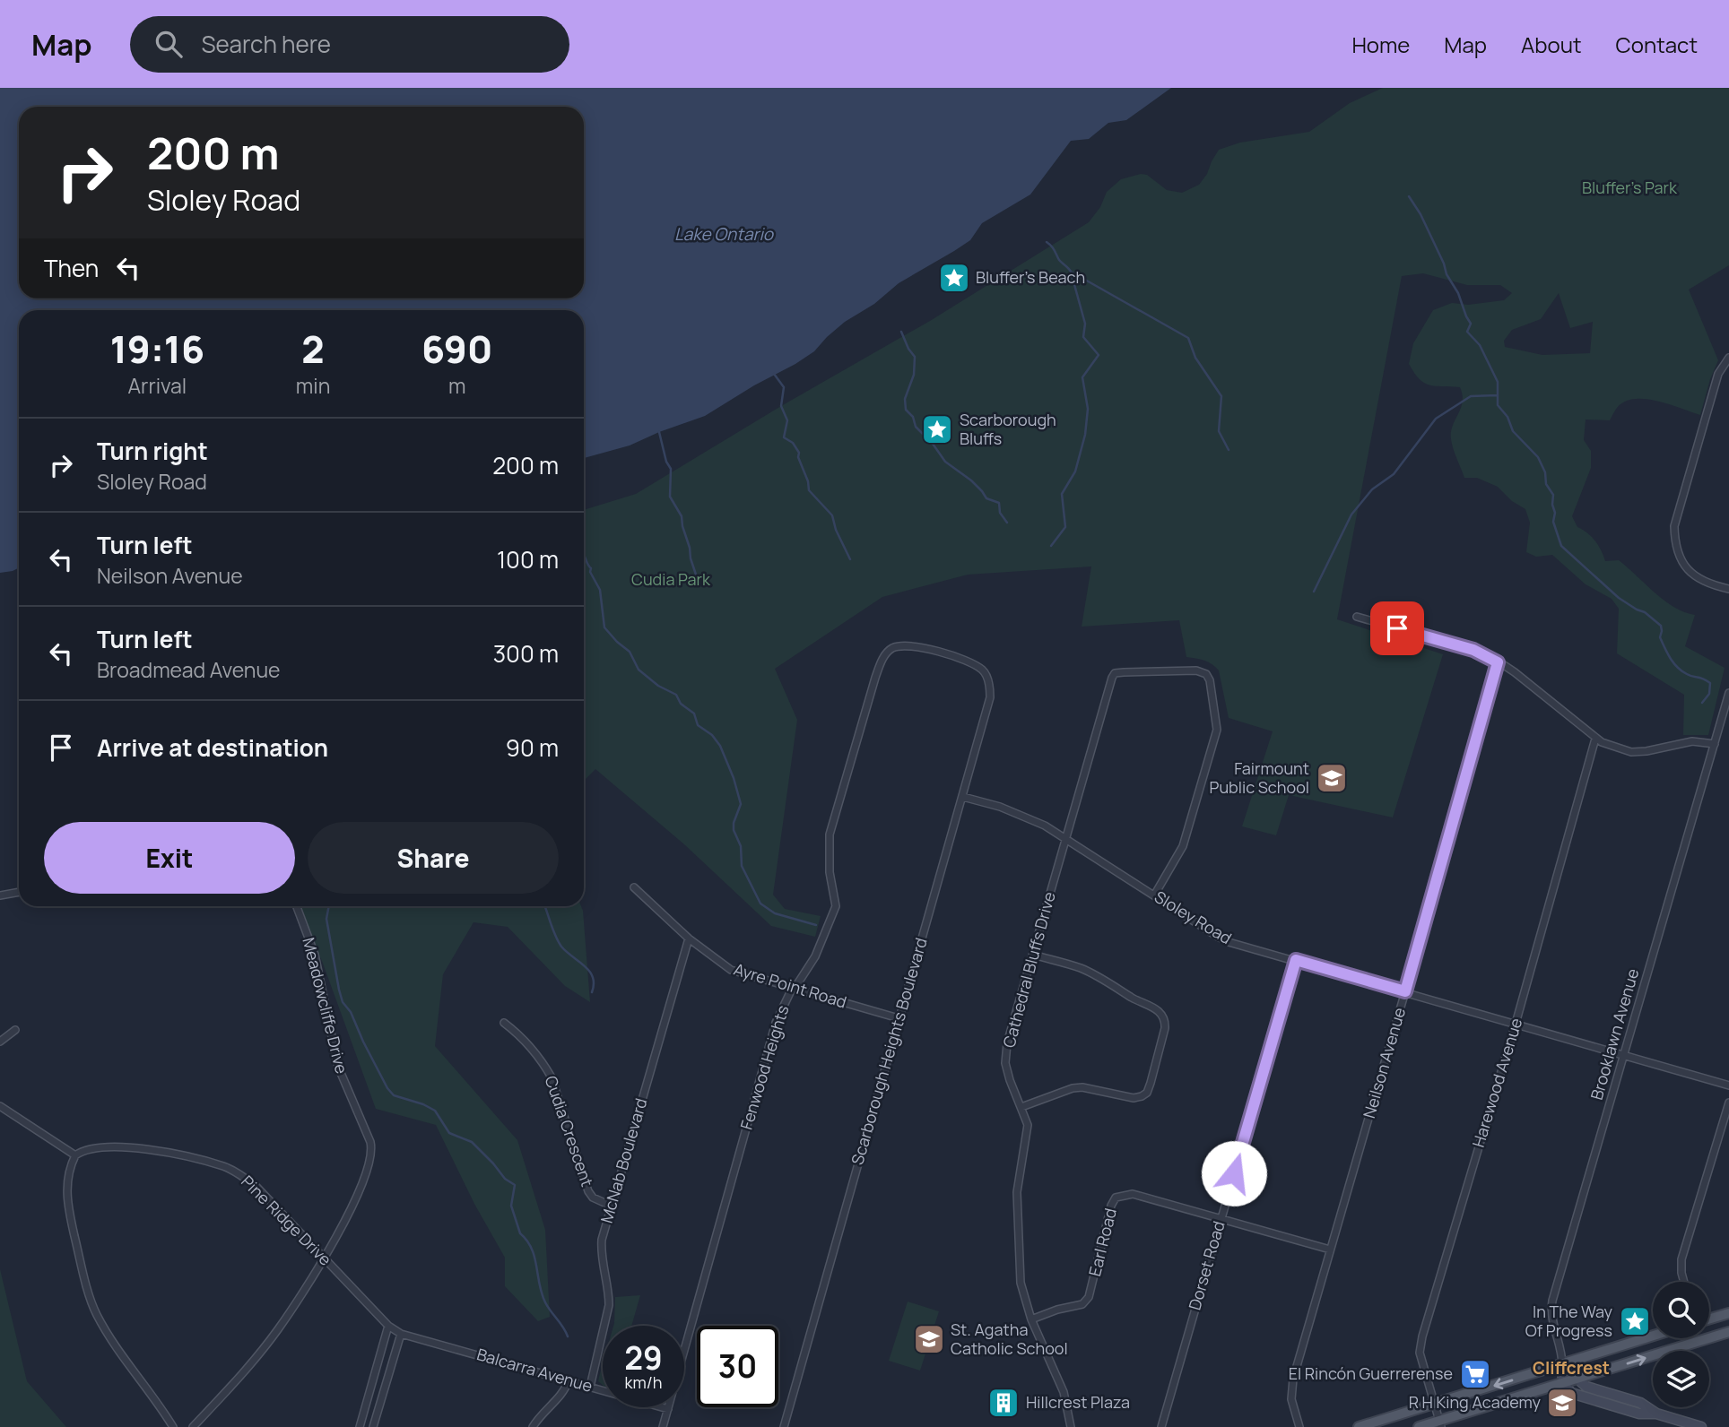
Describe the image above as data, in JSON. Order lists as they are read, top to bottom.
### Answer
{
  "streets": {
    "street": [
      "Sloley Road",
      "Cathedral Bluffs Drive",
      "Ayre Point Road",
      "Meadowcliffe Drive",
      "Brooklawn Avenue",
      "Scarborough Heights Boulevard",
      "Neilson Avenue",
      "Fenwood Heights",
      "Harewood Avenue",
      "Cudia Crescent",
      "McNab Boulevard",
      "Pine Ridge Drive",
      "Earl Road",
      "Dorset Road",
      "Balcarra Avenue"
    ]
  },
  "crossings": [
    ["Sloley Road", "Cathedral Bluffs Drive"],
    ["Sloley Road", "Brooklawn Avenue"],
    ["Sloley Road", "Scarborough Heights Boulevard"],
    ["Sloley Road", "Neilson Avenue"],
    ["Sloley Road", "Harewood Avenue"],
    ["Sloley Road", "Dorset Road"],
    ["Cathedral Bluffs Drive", "Earl Road"],
    ["Ayre Point Road", "Scarborough Heights Boulevard"],
    ["Ayre Point Road", "Fenwood Heights"],
    ["Ayre Point Road", "McNab Boulevard"],
    ["Meadowcliffe Drive", "Pine Ridge Drive"],
    ["Scarborough Heights Boulevard", "Fenwood Heights"],
    ["Neilson Avenue", "Earl Road"],
    ["Fenwood Heights", "Balcarra Avenue"],
    ["Cudia Crescent", "McNab Boulevard"],
    ["McNab Boulevard", "Balcarra Avenue"],
    ["Pine Ridge Drive", "Balcarra Avenue"],
    ["Earl Road", "Dorset Road"]
  ],
  "districts": ["Cliffcrest"],
  "water": ["Lake Ontario"],
  "parks": ["Bluffer's Park", "Cudia Park"],
  "places": {
    "place": ["Bluffer's Beach", "Scarborough Bluffs", "In The Way Of Progress"],
    "school or university": ["Fairmount Public School", "St. Agatha Catholic School", "R H King Academy"],
    "supermarket": ["El Rincón Guerrerense"],
    "building": ["Hillcrest Plaza"]
  },
  "page": {
    "header": "Map",
    "search": "Search here",
    "nav": [
      "Home",
      "Map",
      "About",
      "Contact"
    ],
    "turn": ["200 m", "Sloley Road"],
    "then": "Then",
    "eta": [
      "19:16",
      "Arrival",
      "2",
      "min",
      "690",
      "m"
    ],
    "list": [
      {
        "name": "Turn right",
        "note": "Sloley Road",
        "value": "200 m"
      },
      {
        "name": "Turn left",
        "note": "Neilson Avenue",
        "value": "100 m"
      },
      {
        "name": "Turn left",
        "note": "Broadmead Avenue",
        "value": "300 m"
      },
      {
        "name": "Arrive at destination",
        "value": "90 m"
      }
    ],
    "buttons": ["Exit", "Share"],
    "speed": "29 km/h",
    "limit": "30"
  }
}
